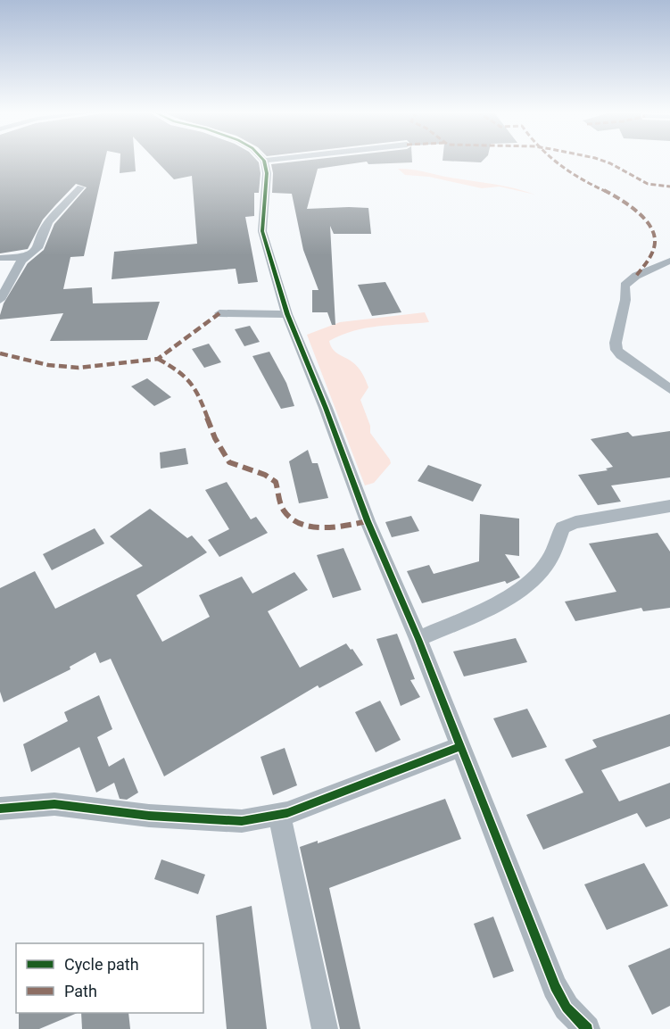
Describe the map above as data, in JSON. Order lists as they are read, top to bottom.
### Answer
{
  "legend": ["Cycle path", "Path"]
}
